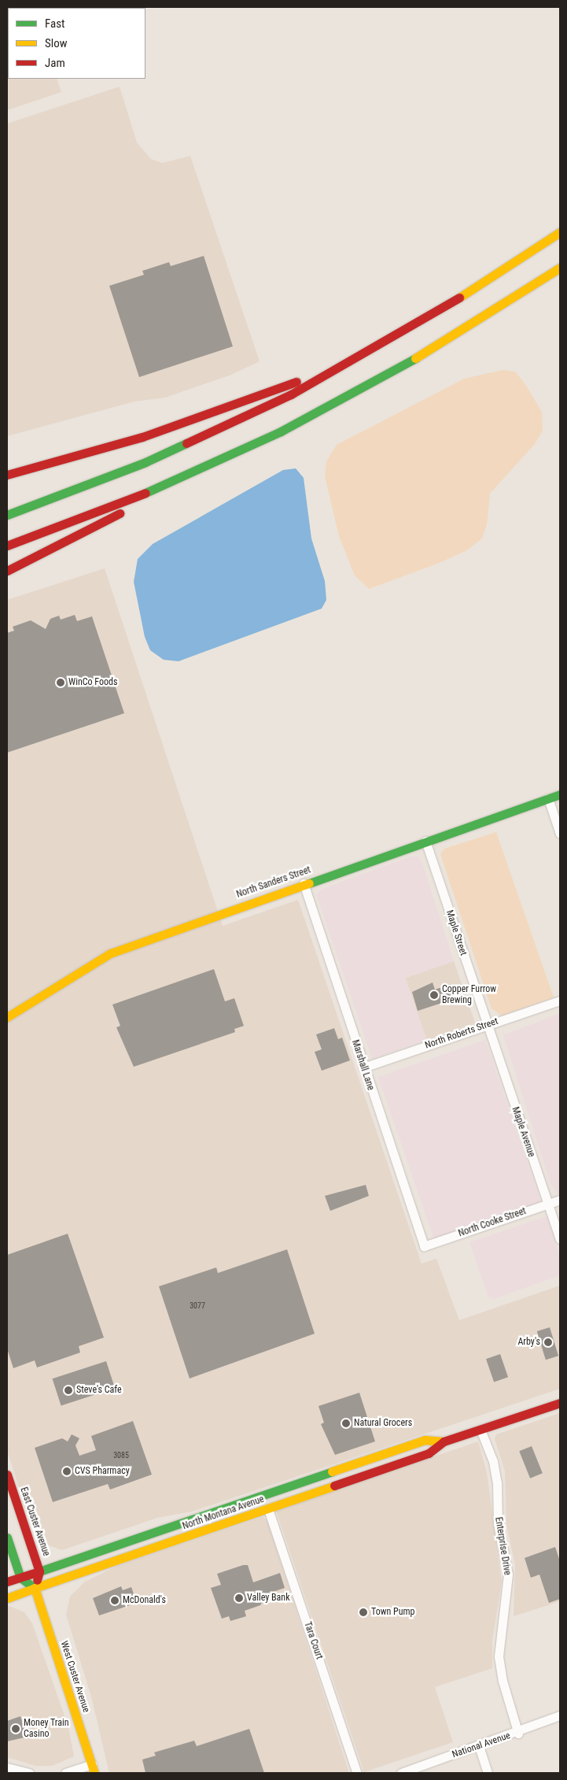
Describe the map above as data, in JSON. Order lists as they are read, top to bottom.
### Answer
{
  "streets": {
    "main road": [
      "North Sanders Street",
      "North Montana Avenue",
      "East Custer Avenue",
      "West Custer Avenue"
    ],
    "street": [
      "Maple Street",
      "North Roberts Street",
      "Marshall Lane",
      "Maple Avenue",
      "North Cooke Street",
      "Enterprise Drive",
      "Tara Court",
      "National Avenue"
    ]
  },
  "crossings": [
    ["North Sanders Street", "Maple Street"],
    ["North Sanders Street", "Marshall Lane"],
    ["Maple Street", "North Roberts Street"],
    ["Maple Street", "Maple Avenue"],
    ["North Roberts Street", "Marshall Lane"],
    ["North Roberts Street", "Maple Avenue"],
    ["Marshall Lane", "North Cooke Street"],
    ["Maple Avenue", "North Cooke Street"],
    ["North Montana Avenue", "East Custer Avenue"],
    ["North Montana Avenue", "Enterprise Drive"],
    ["North Montana Avenue", "Tara Court"],
    ["North Montana Avenue", "West Custer Avenue"],
    ["East Custer Avenue", "West Custer Avenue"],
    ["Enterprise Drive", "National Avenue"]
  ],
  "places": [
    "WinCo Foods",
    "Copper Furrow Brewing",
    "Arby's",
    "Steve's Cafe",
    "Natural Grocers",
    "CVS Pharmacy",
    "Valley Bank",
    "McDonald's",
    "Town Pump",
    "Money Train Casino"
  ],
  "house_numbers": ["3077", "3085"],
  "legend": ["Fast", "Slow", "Jam"]
}
